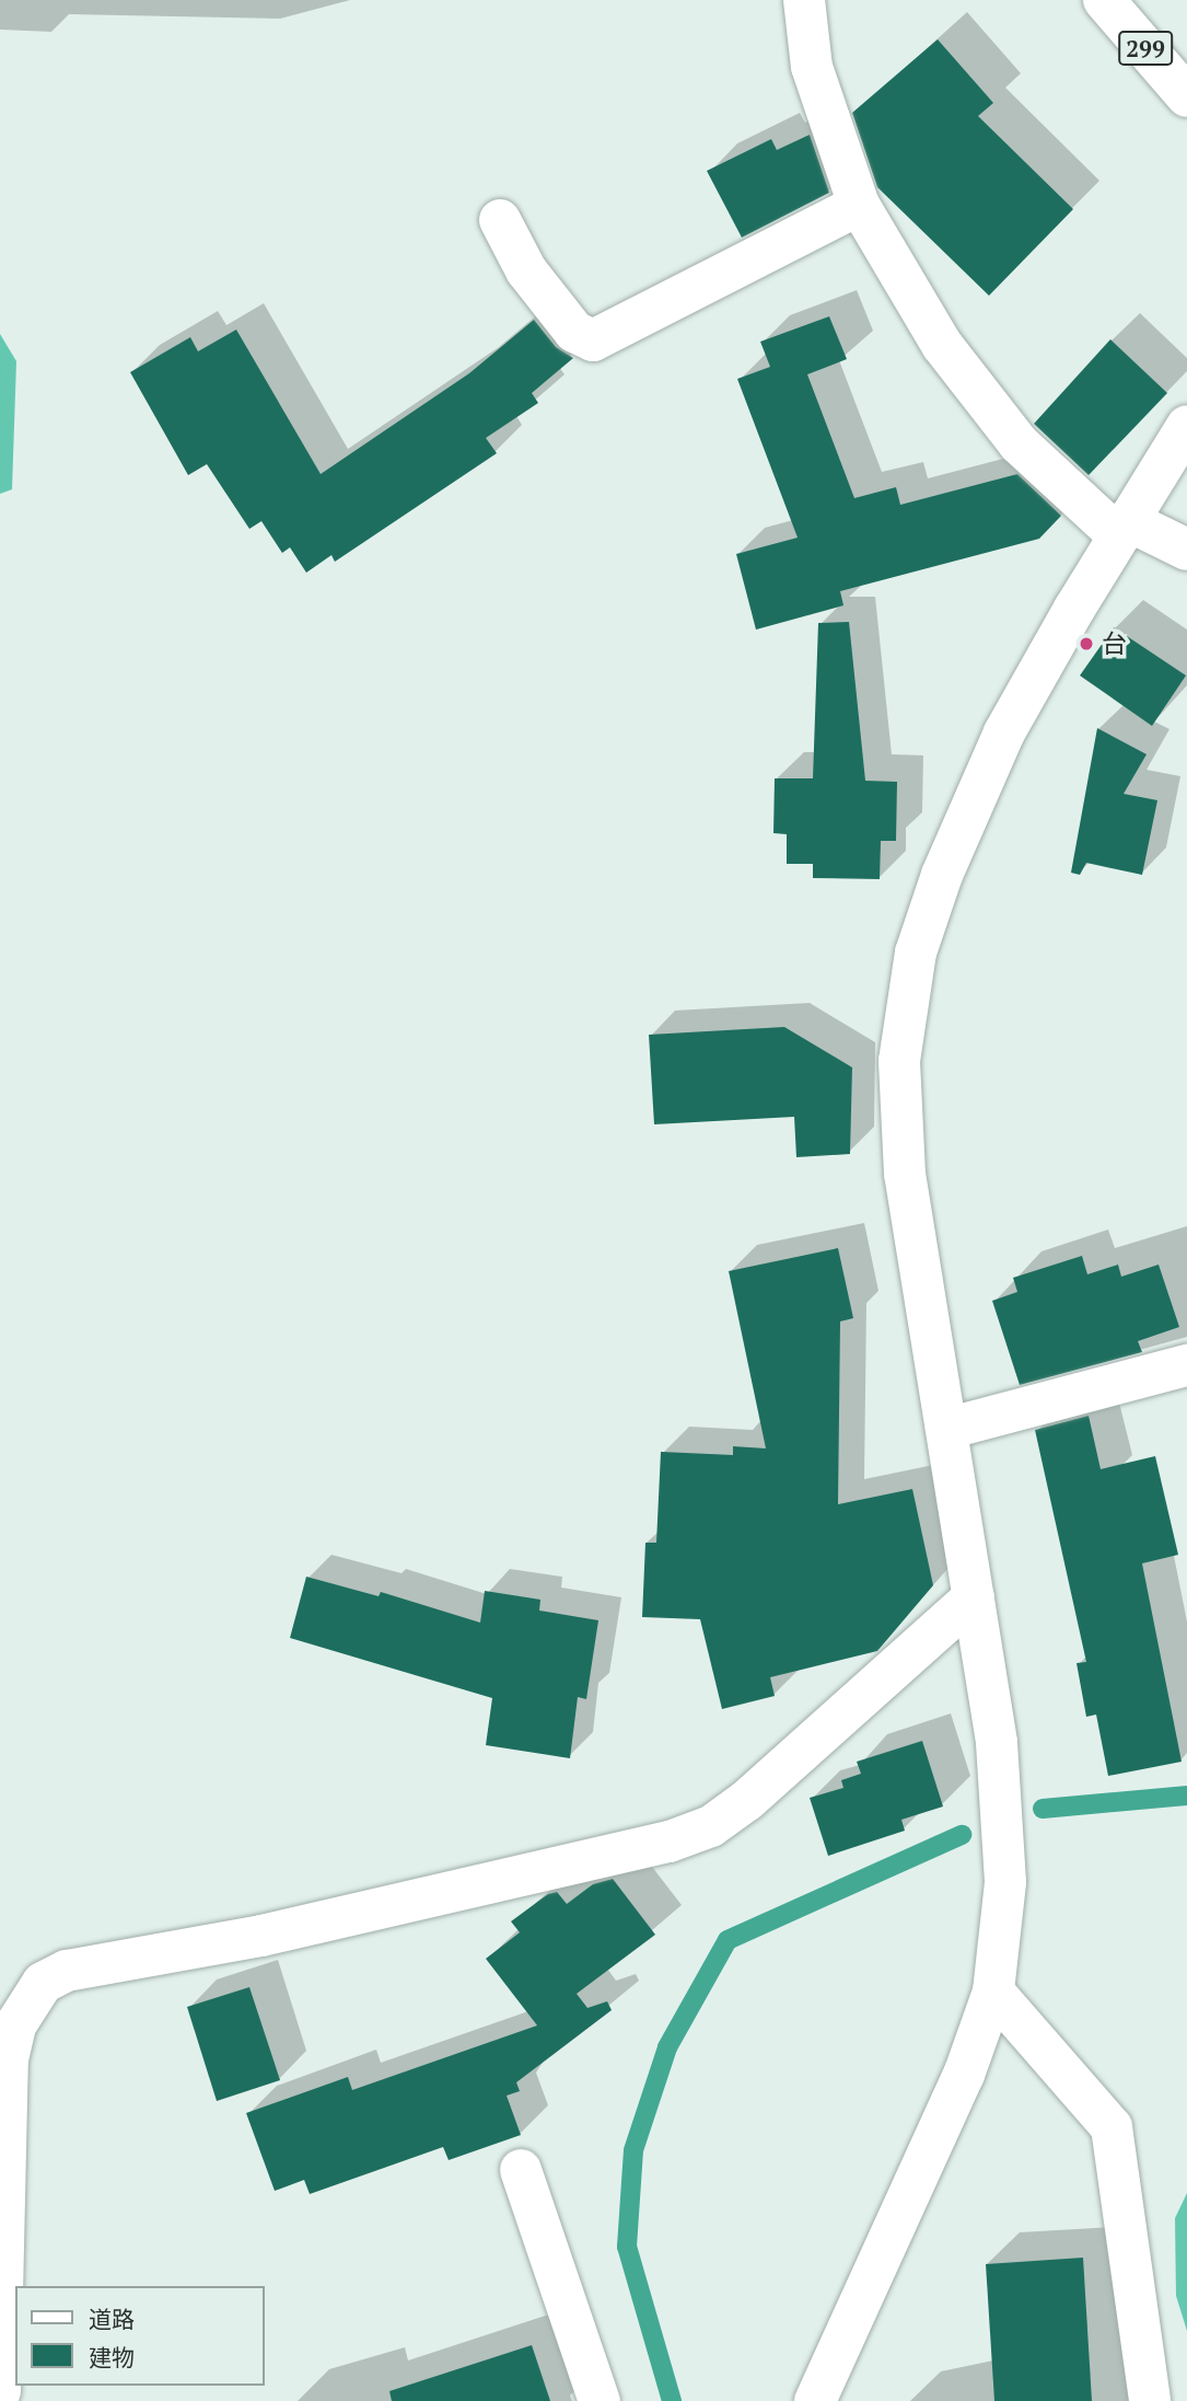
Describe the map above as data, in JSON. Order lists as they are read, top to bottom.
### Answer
{
  "streets": {
    "main road": ["299"]
  },
  "places": ["台"],
  "legend": ["道路", "建物"]
}
